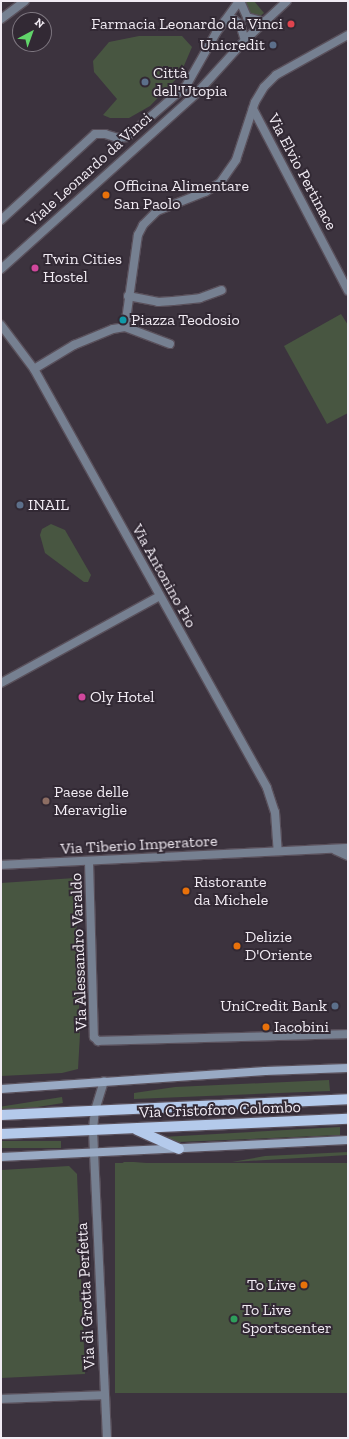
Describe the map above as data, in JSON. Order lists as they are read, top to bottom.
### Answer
{
  "streets": {
    "main road": ["Via Cristoforo Colombo"],
    "street": [
      "Viale Leonardo da Vinci",
      "Via Elvio Pertinace",
      "Via Antonino Pio",
      "Via Tiberio Imperatore",
      "Via Alessandro Varaldo",
      "Via di Grotta Perfetta"
    ]
  },
  "crossings": [
    ["Via Antonino Pio", "Via Tiberio Imperatore"],
    ["Via Tiberio Imperatore", "Via Alessandro Varaldo"]
  ],
  "places": [
    "Farmacia Leonardo da Vinci",
    "Unicredit",
    "Città dell'Utopia",
    "Officina Alimentare San Paolo",
    "Twin Cities Hostel",
    "Piazza Teodosio",
    "INAIL",
    "Oly Hotel",
    "Paese delle Meraviglie",
    "Ristorante da Michele",
    "Delizie D'Oriente",
    "UniCredit Bank",
    "Iacobini",
    "To Live",
    "To Live Sportscenter"
  ],
  "north": "top right"
}
